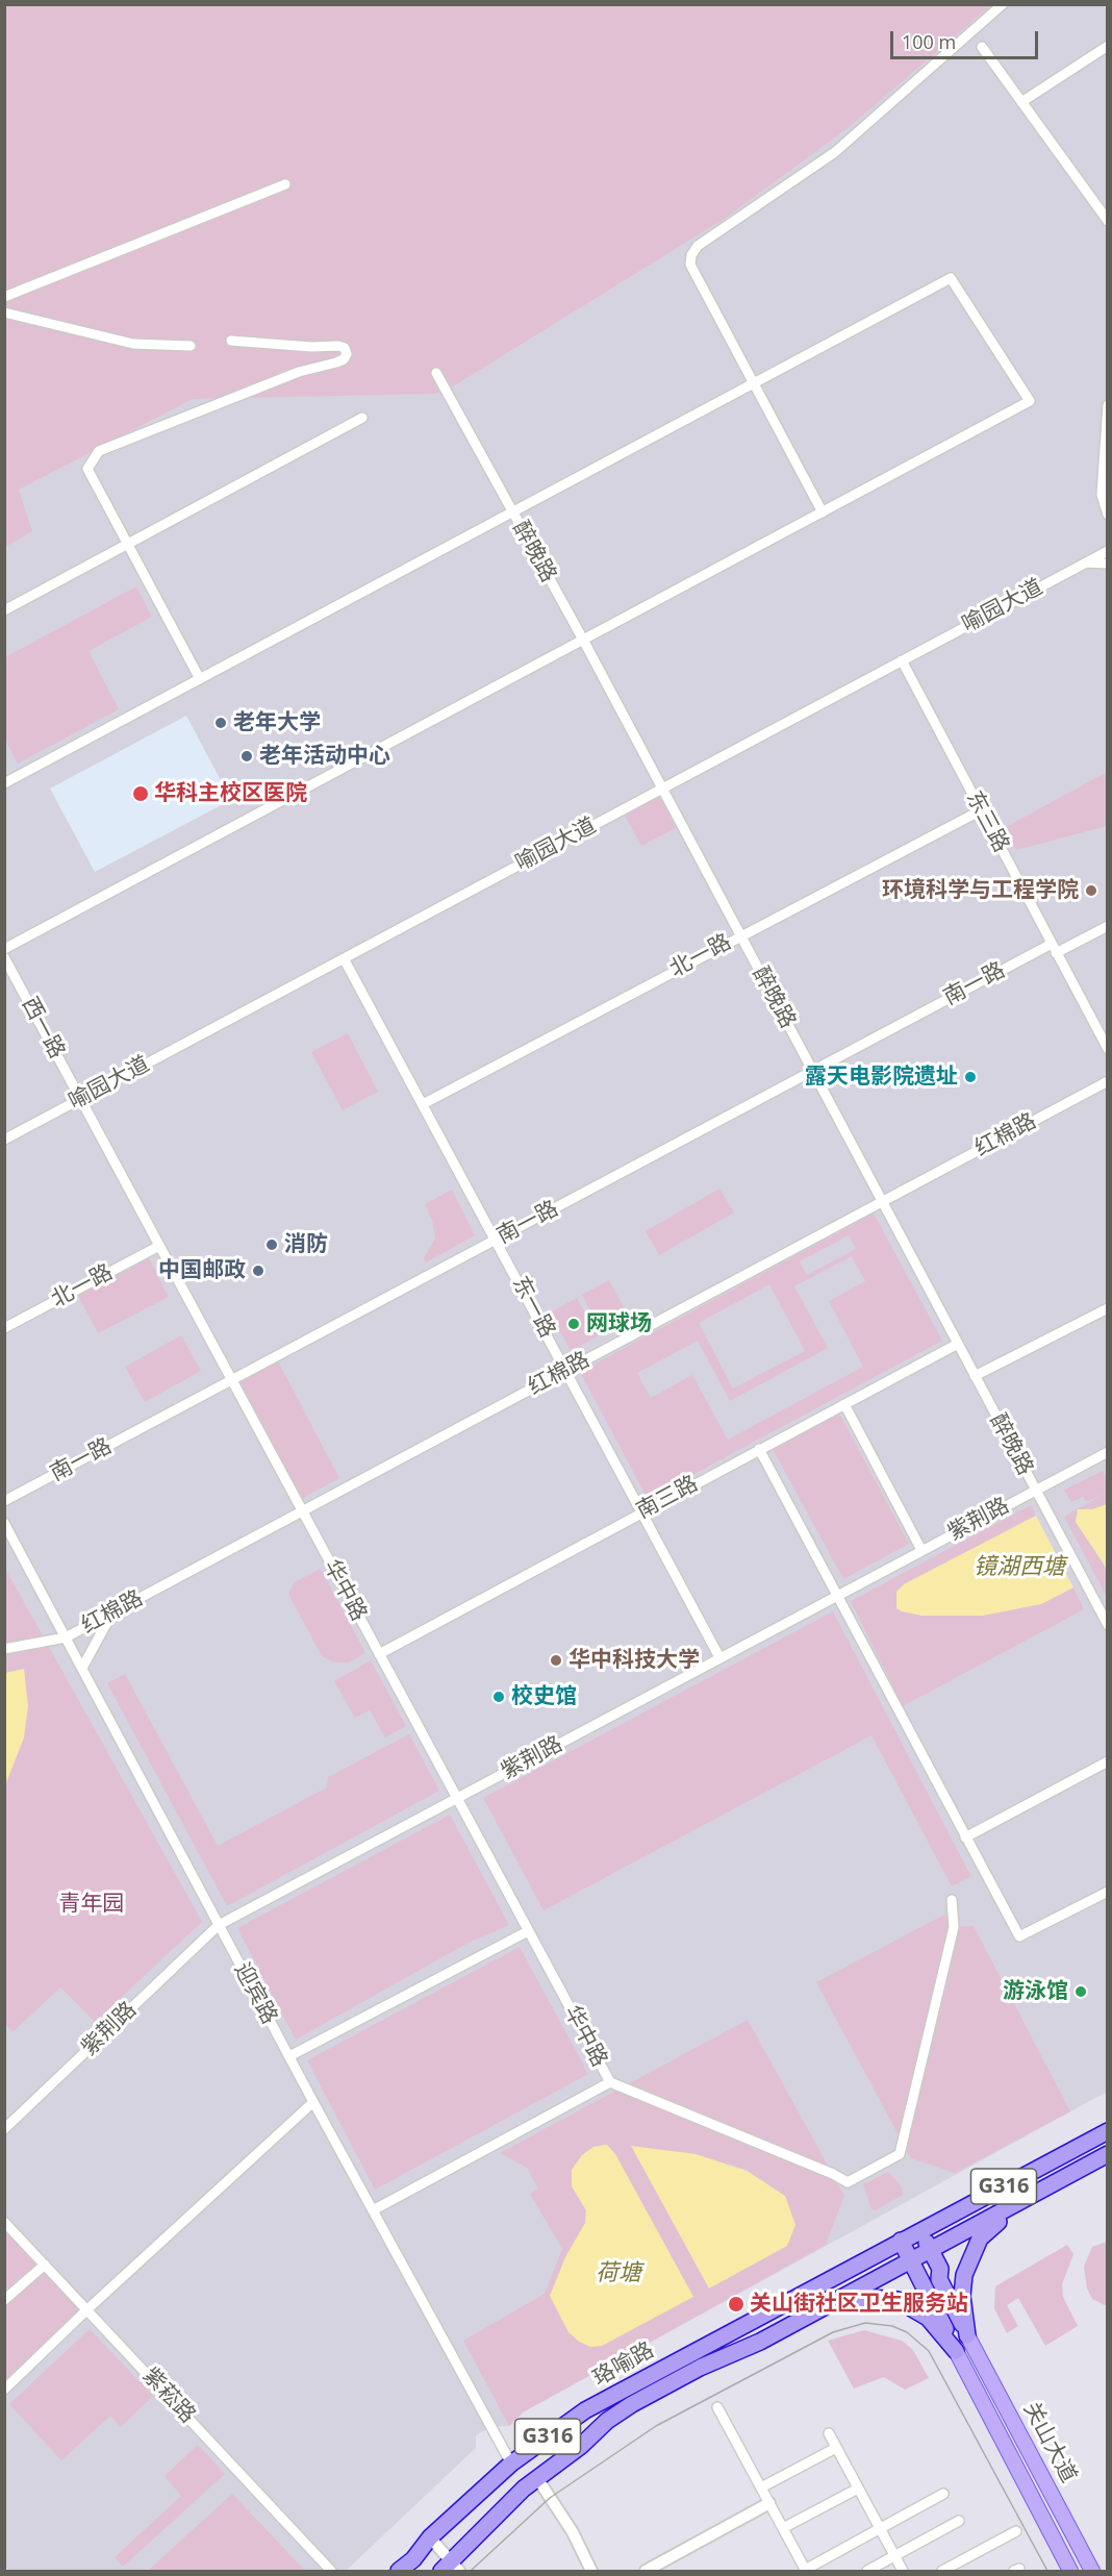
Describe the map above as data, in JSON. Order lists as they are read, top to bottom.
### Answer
{
  "streets": {
    "highway": ["G316", "珞喻路"],
    "main road": ["关山大道"],
    "street": [
      "醉晚路",
      "喻园大道",
      "东三路",
      "北一路",
      "南一路",
      "西一路",
      "红棉路",
      "东一路",
      "南三路",
      "紫荆路",
      "华中路",
      "迎宾路",
      "紫菘路"
    ]
  },
  "crossings": [
    ["醉晚路", "喻园大道"],
    ["醉晚路", "北一路"],
    ["醉晚路", "南一路"],
    ["醉晚路", "红棉路"],
    ["醉晚路", "南三路"],
    ["醉晚路", "紫荆路"],
    ["喻园大道", "东三路"],
    ["喻园大道", "西一路"],
    ["喻园大道", "东一路"],
    ["喻园大道", "华中路"],
    ["东三路", "北一路"],
    ["东三路", "南一路"],
    ["北一路", "东一路"],
    ["北一路", "华中路"],
    ["南一路", "东一路"],
    ["南一路", "华中路"],
    ["西一路", "华中路"],
    ["红棉路", "东一路"],
    ["红棉路", "华中路"],
    ["红棉路", "迎宾路"],
    ["东一路", "南三路"],
    ["东一路", "紫荆路"],
    ["南三路", "华中路"],
    ["紫荆路", "华中路"],
    ["紫荆路", "迎宾路"],
    ["迎宾路", "珞喻路"],
    ["G316", "珞喻路"]
  ],
  "water": ["镜湖西塘", "荷塘"],
  "parks": ["青年园"],
  "places": [
    "老年大学",
    "老年活动中心",
    "华科主校区医院",
    "环境科学与工程学院",
    "露天电影院遗址",
    "消防",
    "中国邮政",
    "网球场",
    "华中科技大学",
    "校史馆",
    "游泳馆",
    "关山街社区卫生服务站"
  ],
  "scale_bar": "100 m"
}
